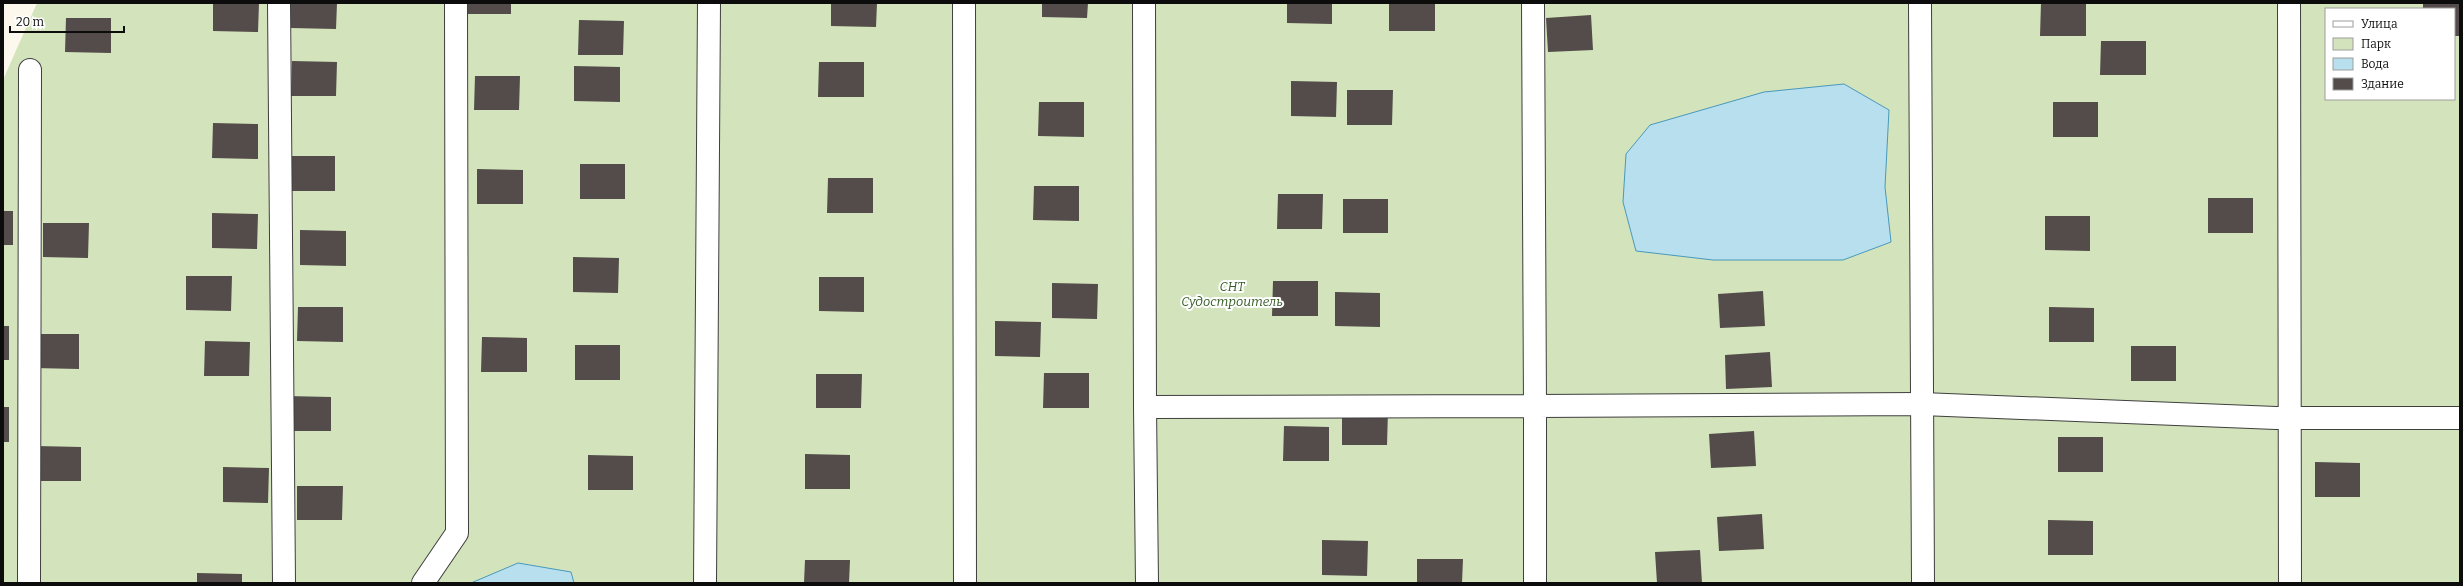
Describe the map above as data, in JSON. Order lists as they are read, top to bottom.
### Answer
{
  "parks": ["СНТ Судостроитель"],
  "legend": [
    "Улица",
    "Парк",
    "Вода",
    "Здание"
  ],
  "scale_bar": "20 m"
}
